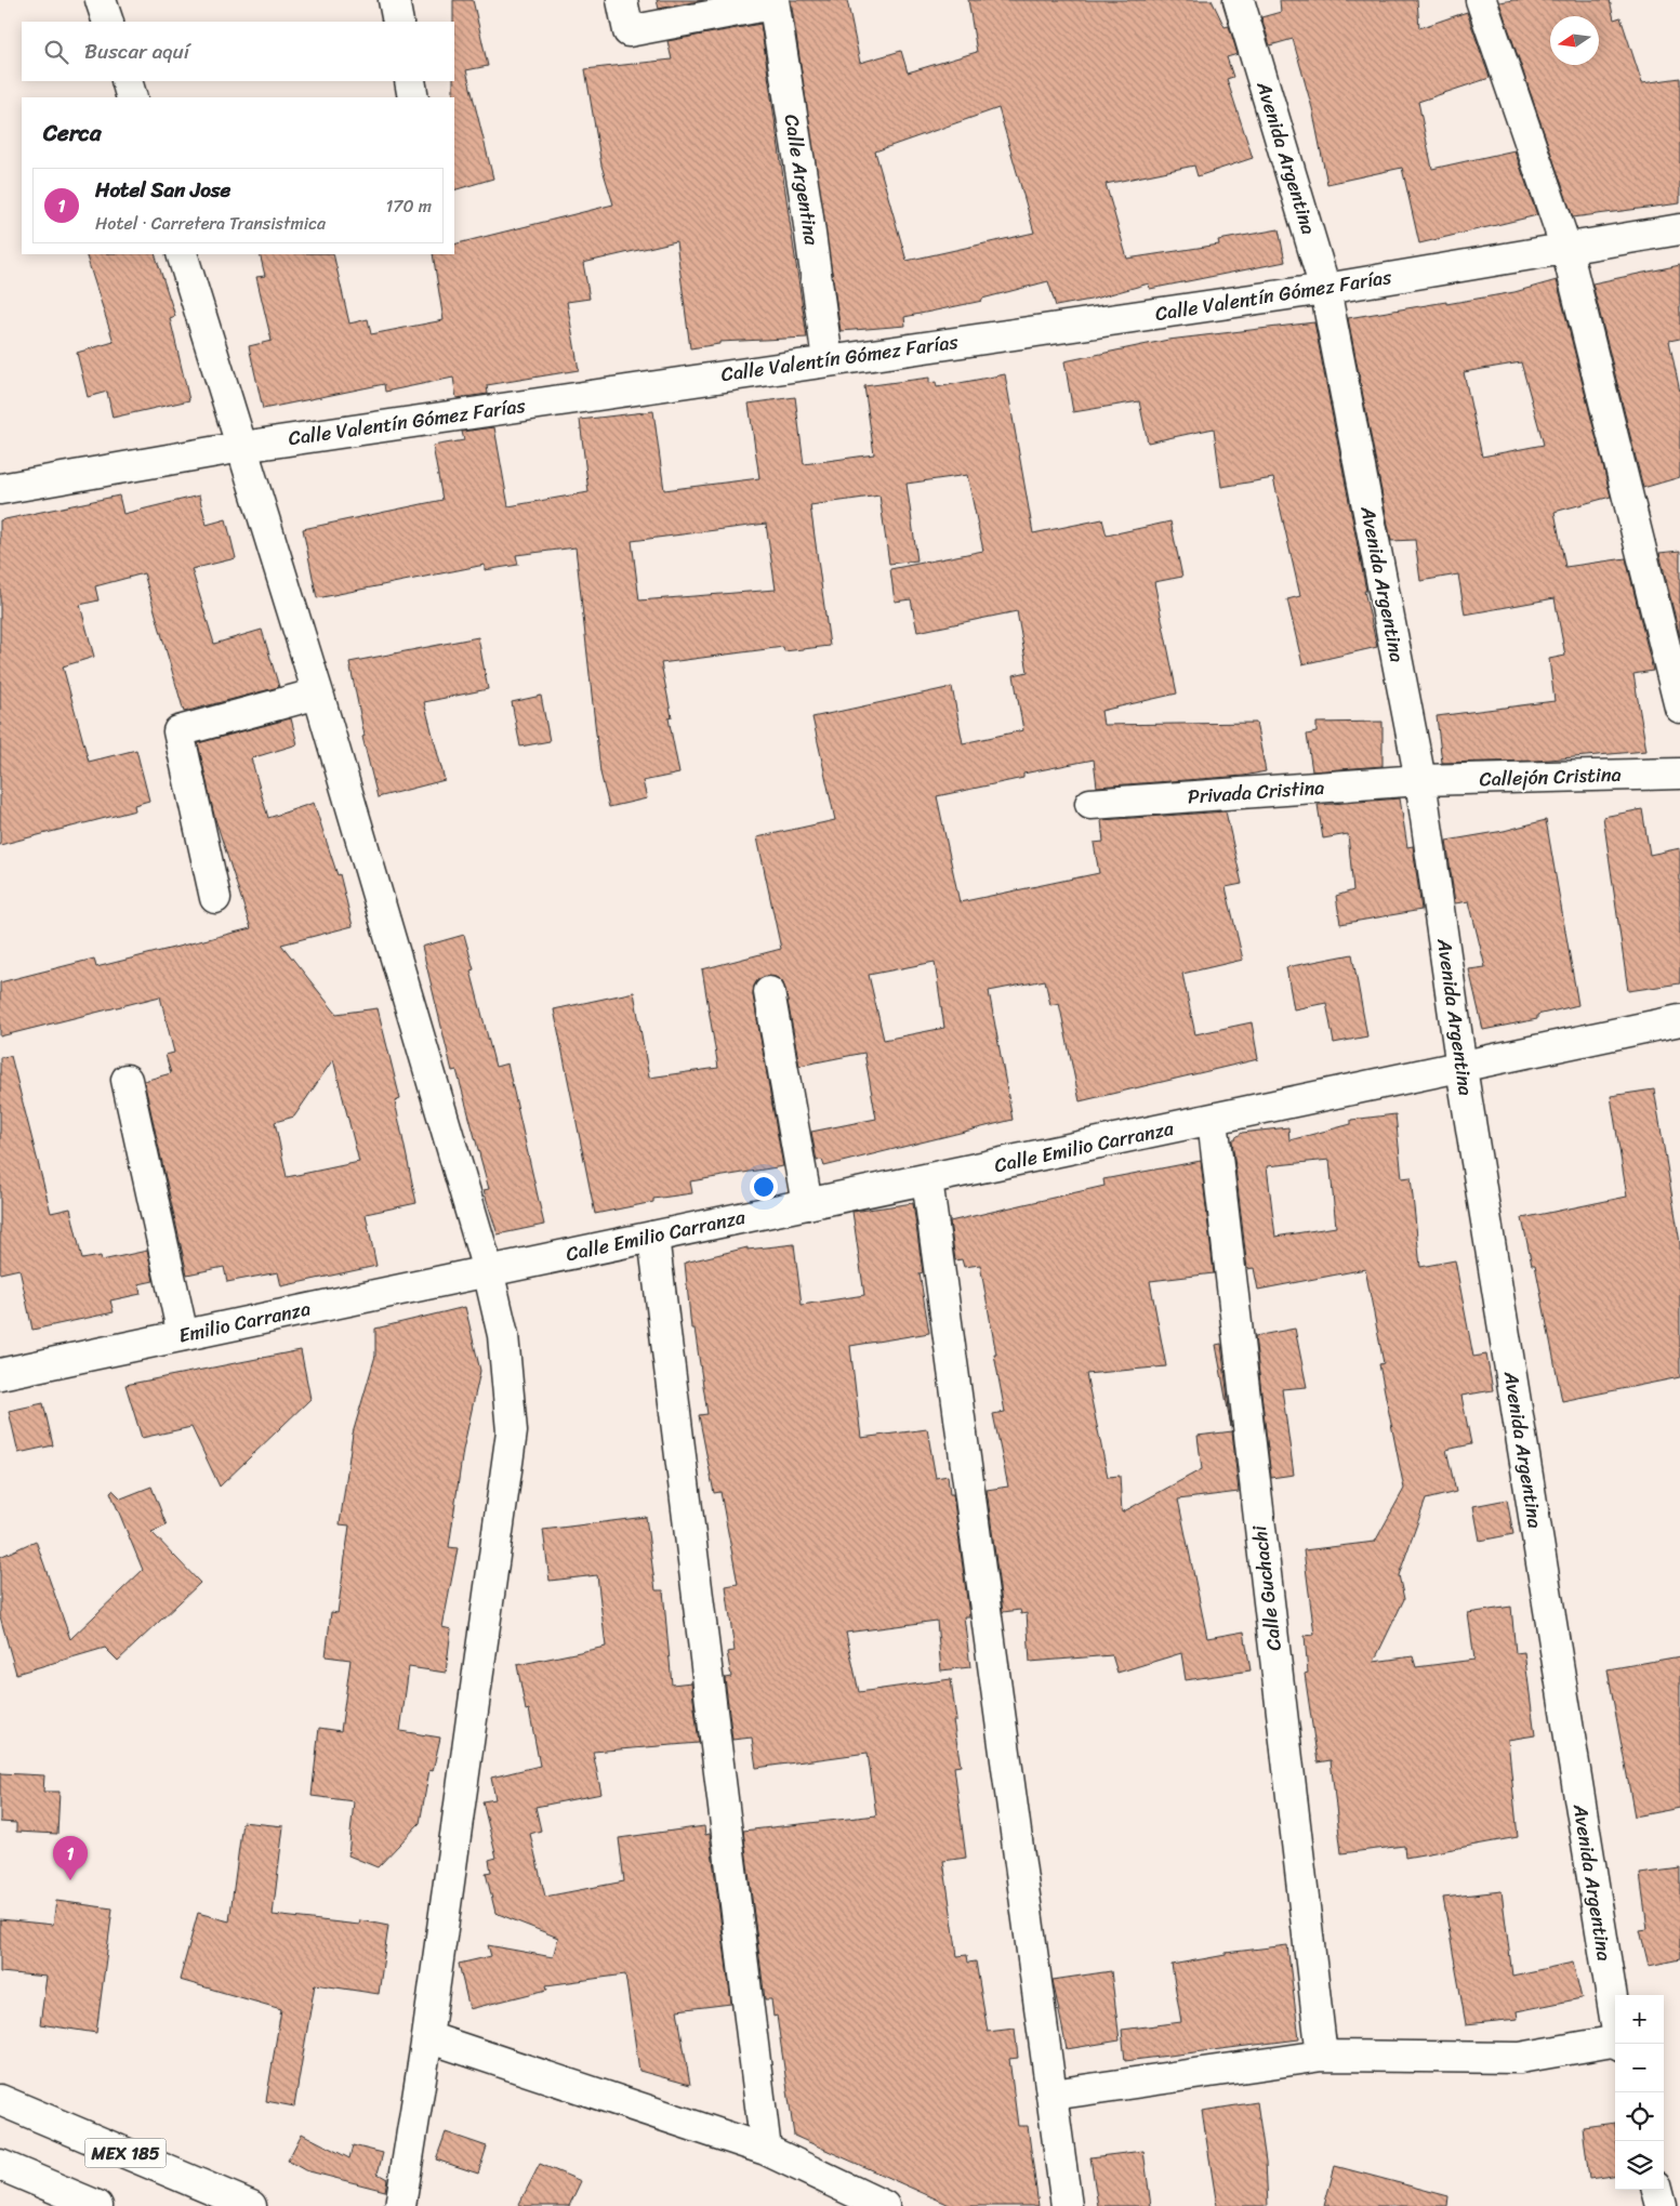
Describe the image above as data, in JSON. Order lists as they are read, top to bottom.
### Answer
{
  "streets": {
    "street": [
      "Avenida Argentina",
      "Calle Argentina",
      "Calle Valentín Gómez Farías",
      "Callejón Cristina",
      "Privada Cristina",
      "Calle Emilio Carranza",
      "Emilio Carranza",
      "Calle Guchachi",
      "MEX 185"
    ]
  },
  "crossings": [
    ["Avenida Argentina", "Calle Valentín Gómez Farías"],
    ["Avenida Argentina", "Callejón Cristina"],
    ["Avenida Argentina", "Privada Cristina"],
    ["Avenida Argentina", "Calle Emilio Carranza"],
    ["Calle Argentina", "Calle Valentín Gómez Farías"],
    ["Callejón Cristina", "Privada Cristina"],
    ["Calle Emilio Carranza", "Emilio Carranza"],
    ["Calle Emilio Carranza", "Calle Guchachi"]
  ],
  "north": "left",
  "page": {
    "search": "Buscar aquí",
    "heading": "Cerca",
    "list": [
      {
        "mark": "1",
        "name": "Hotel San Jose",
        "note": "Hotel · Carretera Transistmica",
        "value": "170 m"
      }
    ],
    "pins": "1",
    "map_buttons": ["+", "−"]
  }
}
